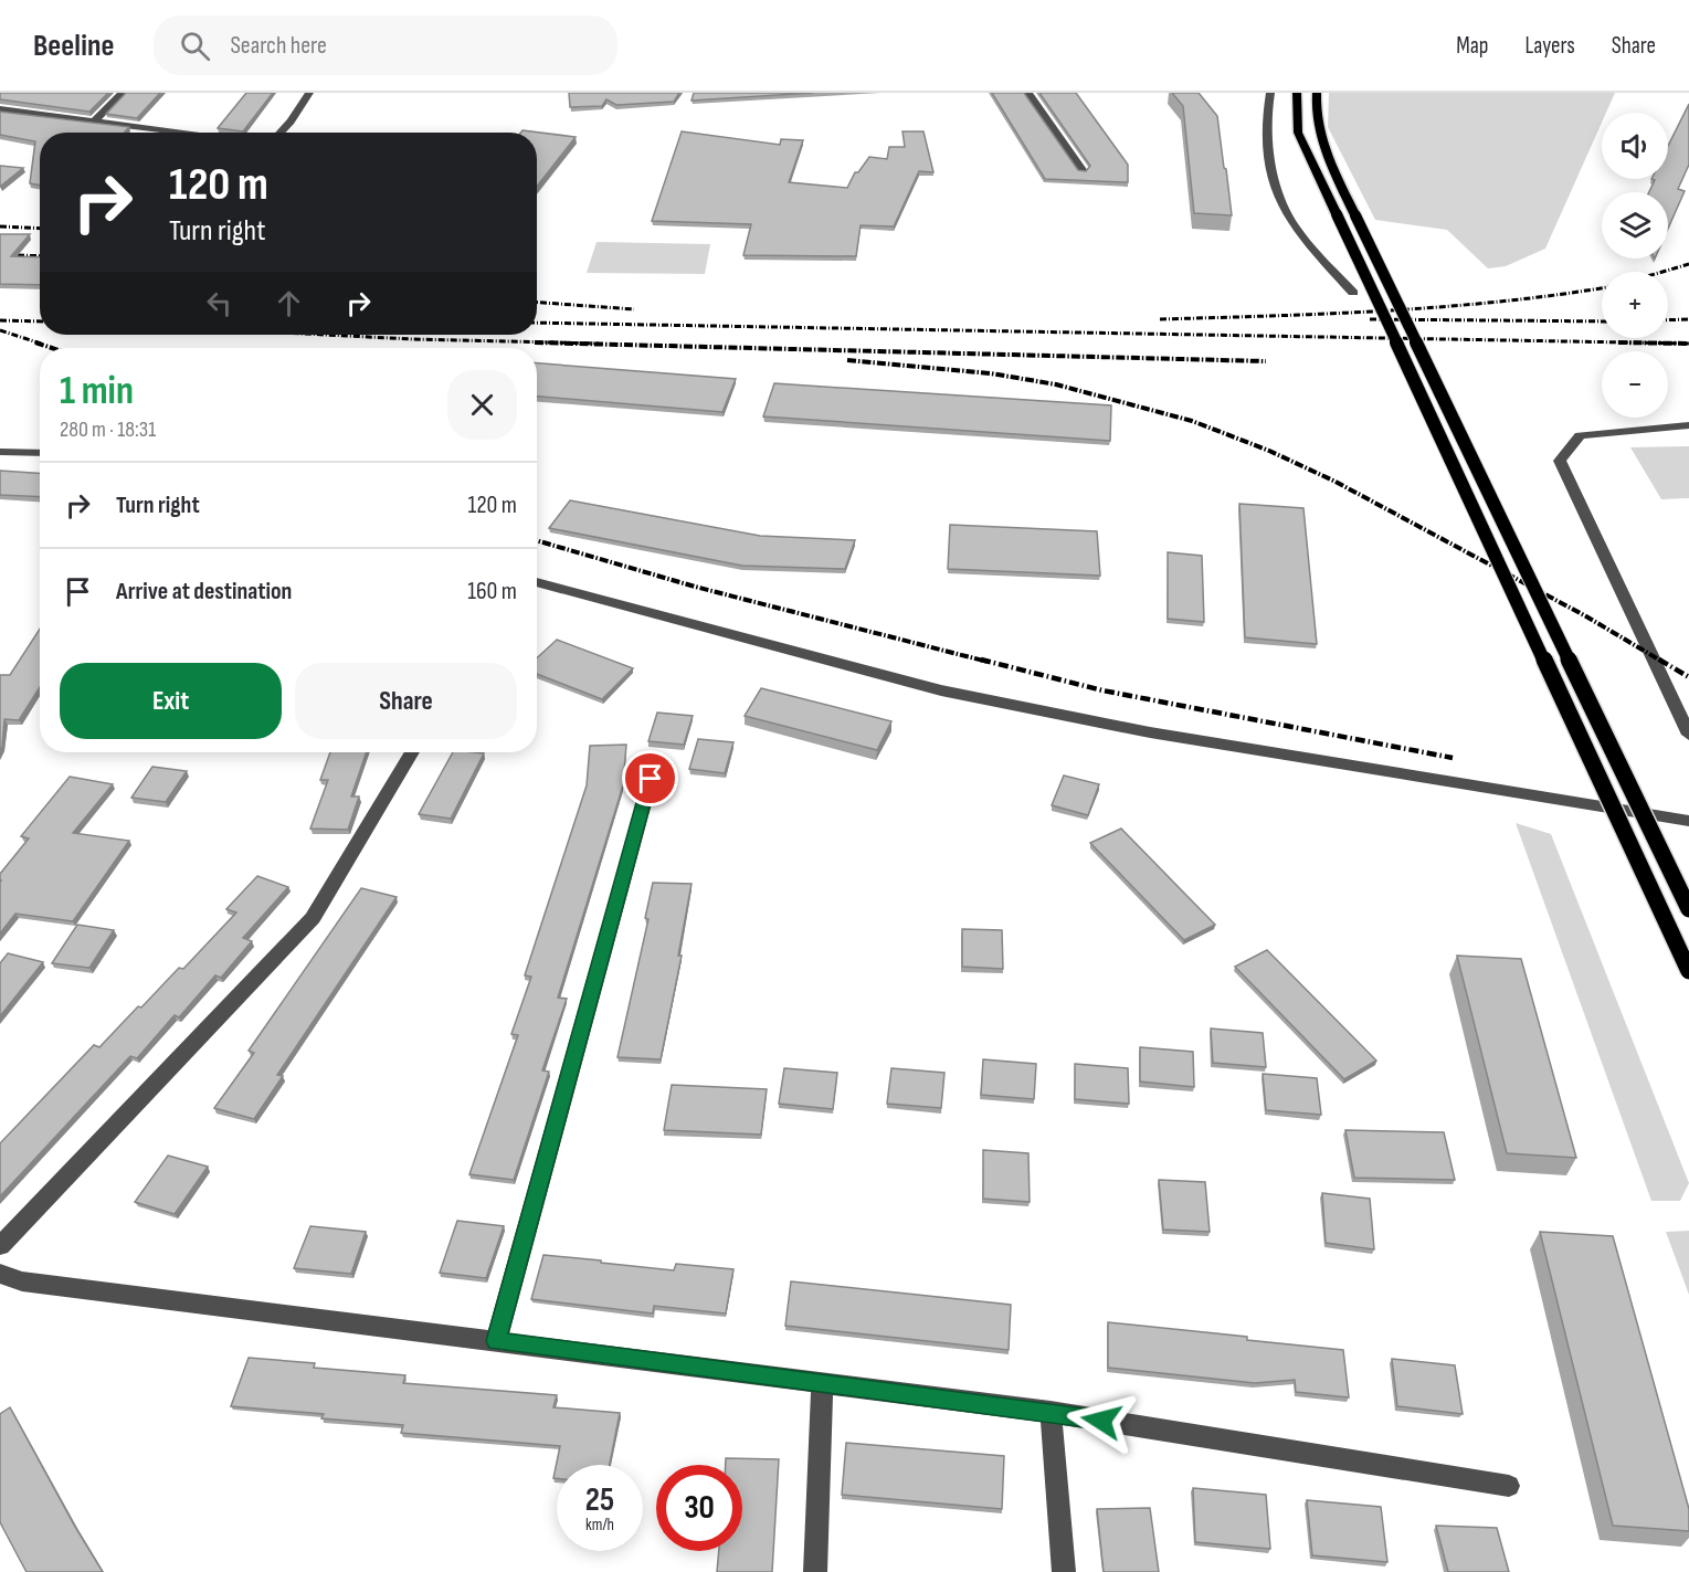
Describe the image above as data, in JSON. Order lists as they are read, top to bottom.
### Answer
{
  "page": {
    "header": "Beeline",
    "search": "Search here",
    "nav": ["Map", "Layers", "Share"],
    "map_buttons": ["+", "−"],
    "turn": ["120 m", "Turn right"],
    "heading": ["1 min", "280 m · 18:31"],
    "list": [
      {
        "name": "Turn right",
        "value": "120 m"
      },
      {
        "name": "Arrive at destination",
        "value": "160 m"
      }
    ],
    "buttons": ["Exit", "Share"],
    "speed": "25 km/h",
    "limit": "30"
  }
}
